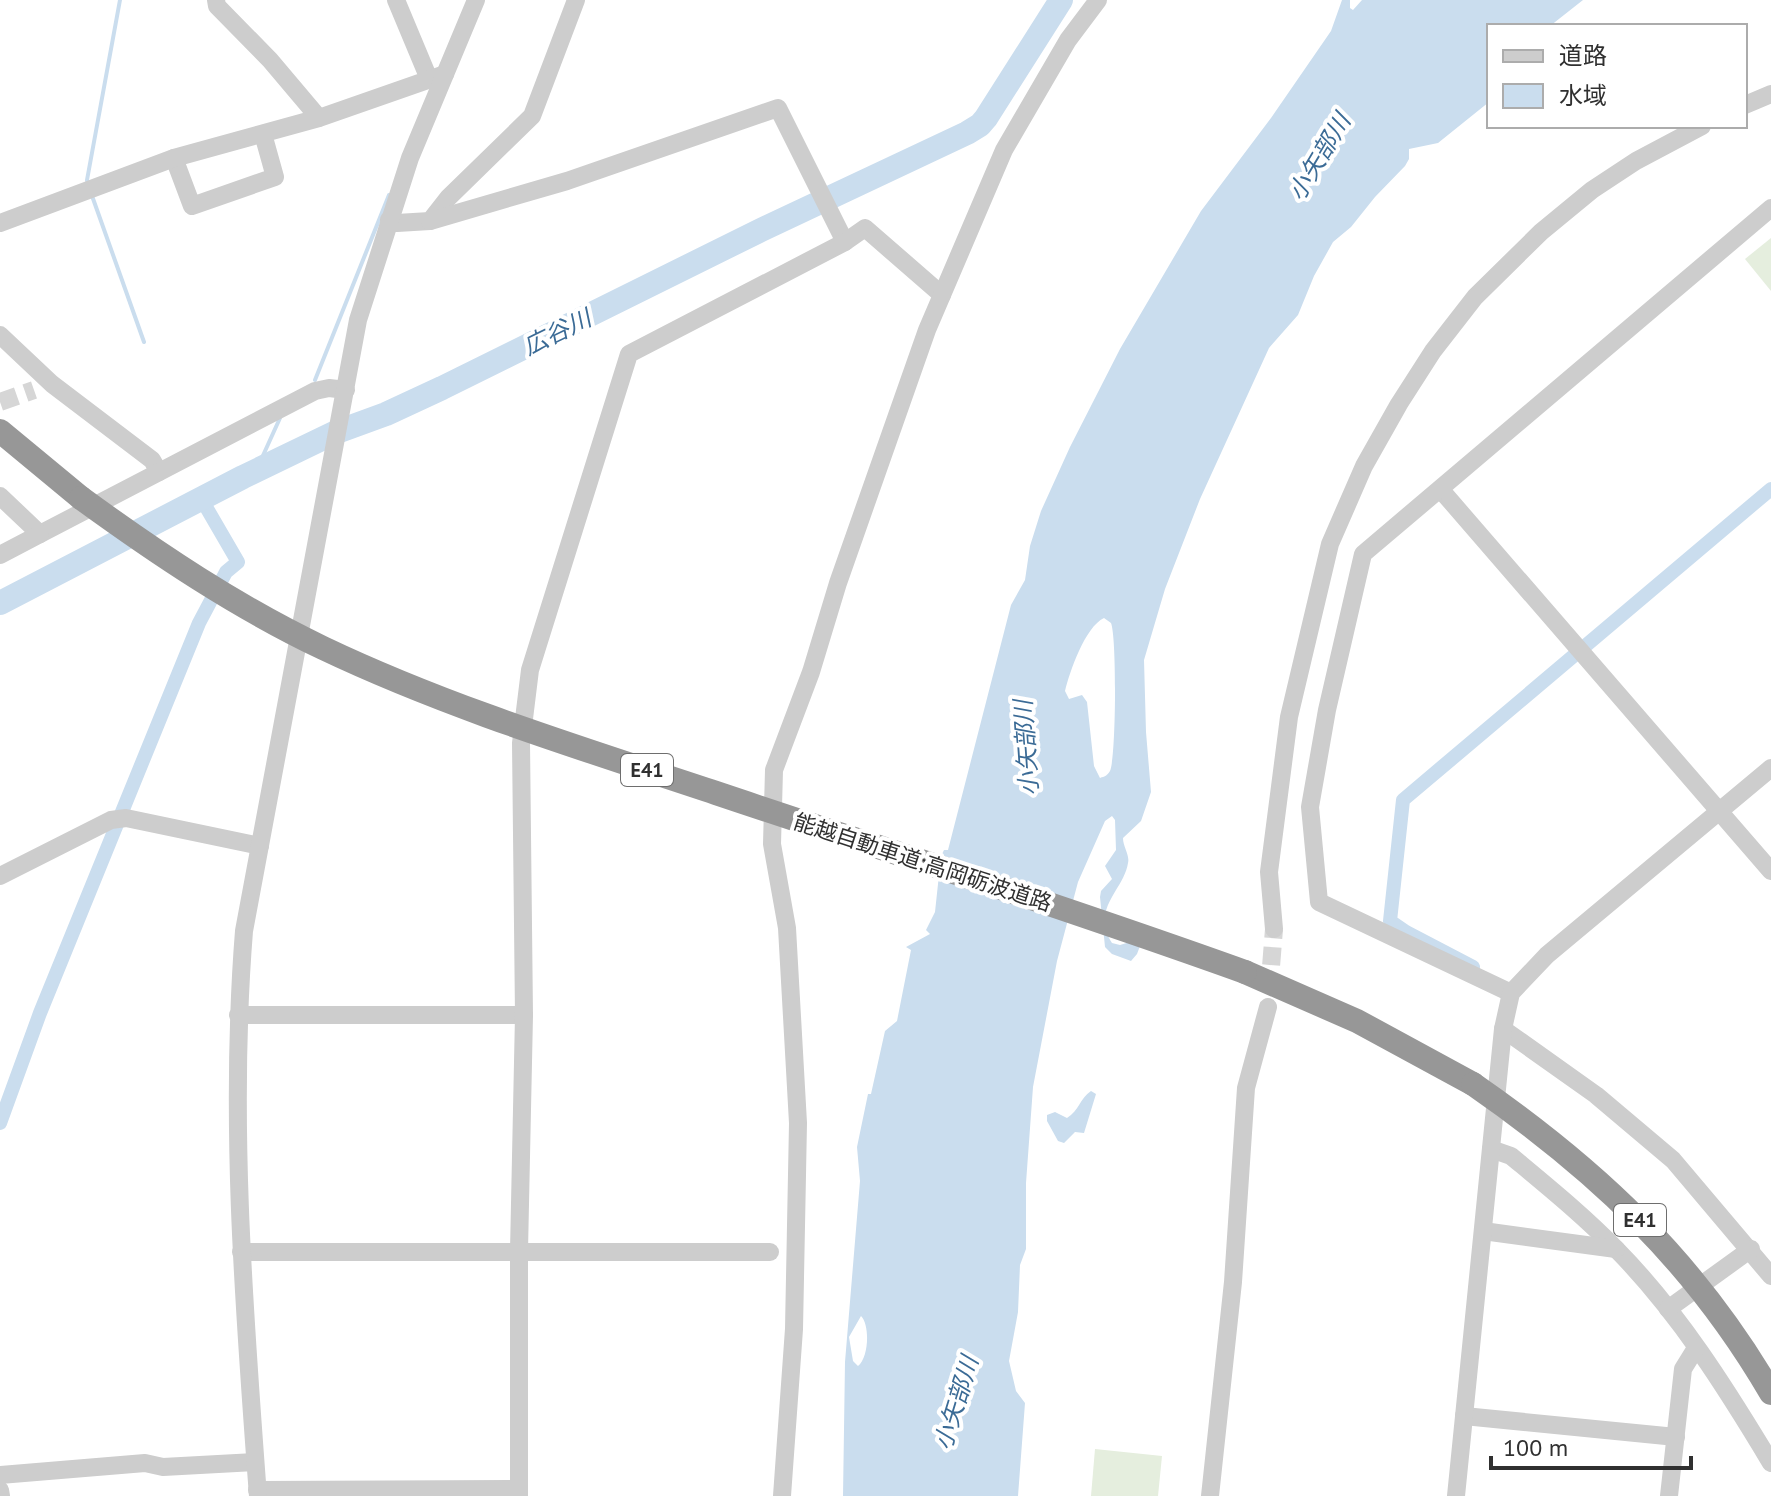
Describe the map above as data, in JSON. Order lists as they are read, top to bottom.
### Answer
{
  "streets": {
    "highway": ["E41", "能越自動車道;高岡砺波道路"]
  },
  "water": ["小矢部川", "広谷川"],
  "legend": ["道路", "水域"],
  "scale_bar": "100 m"
}
